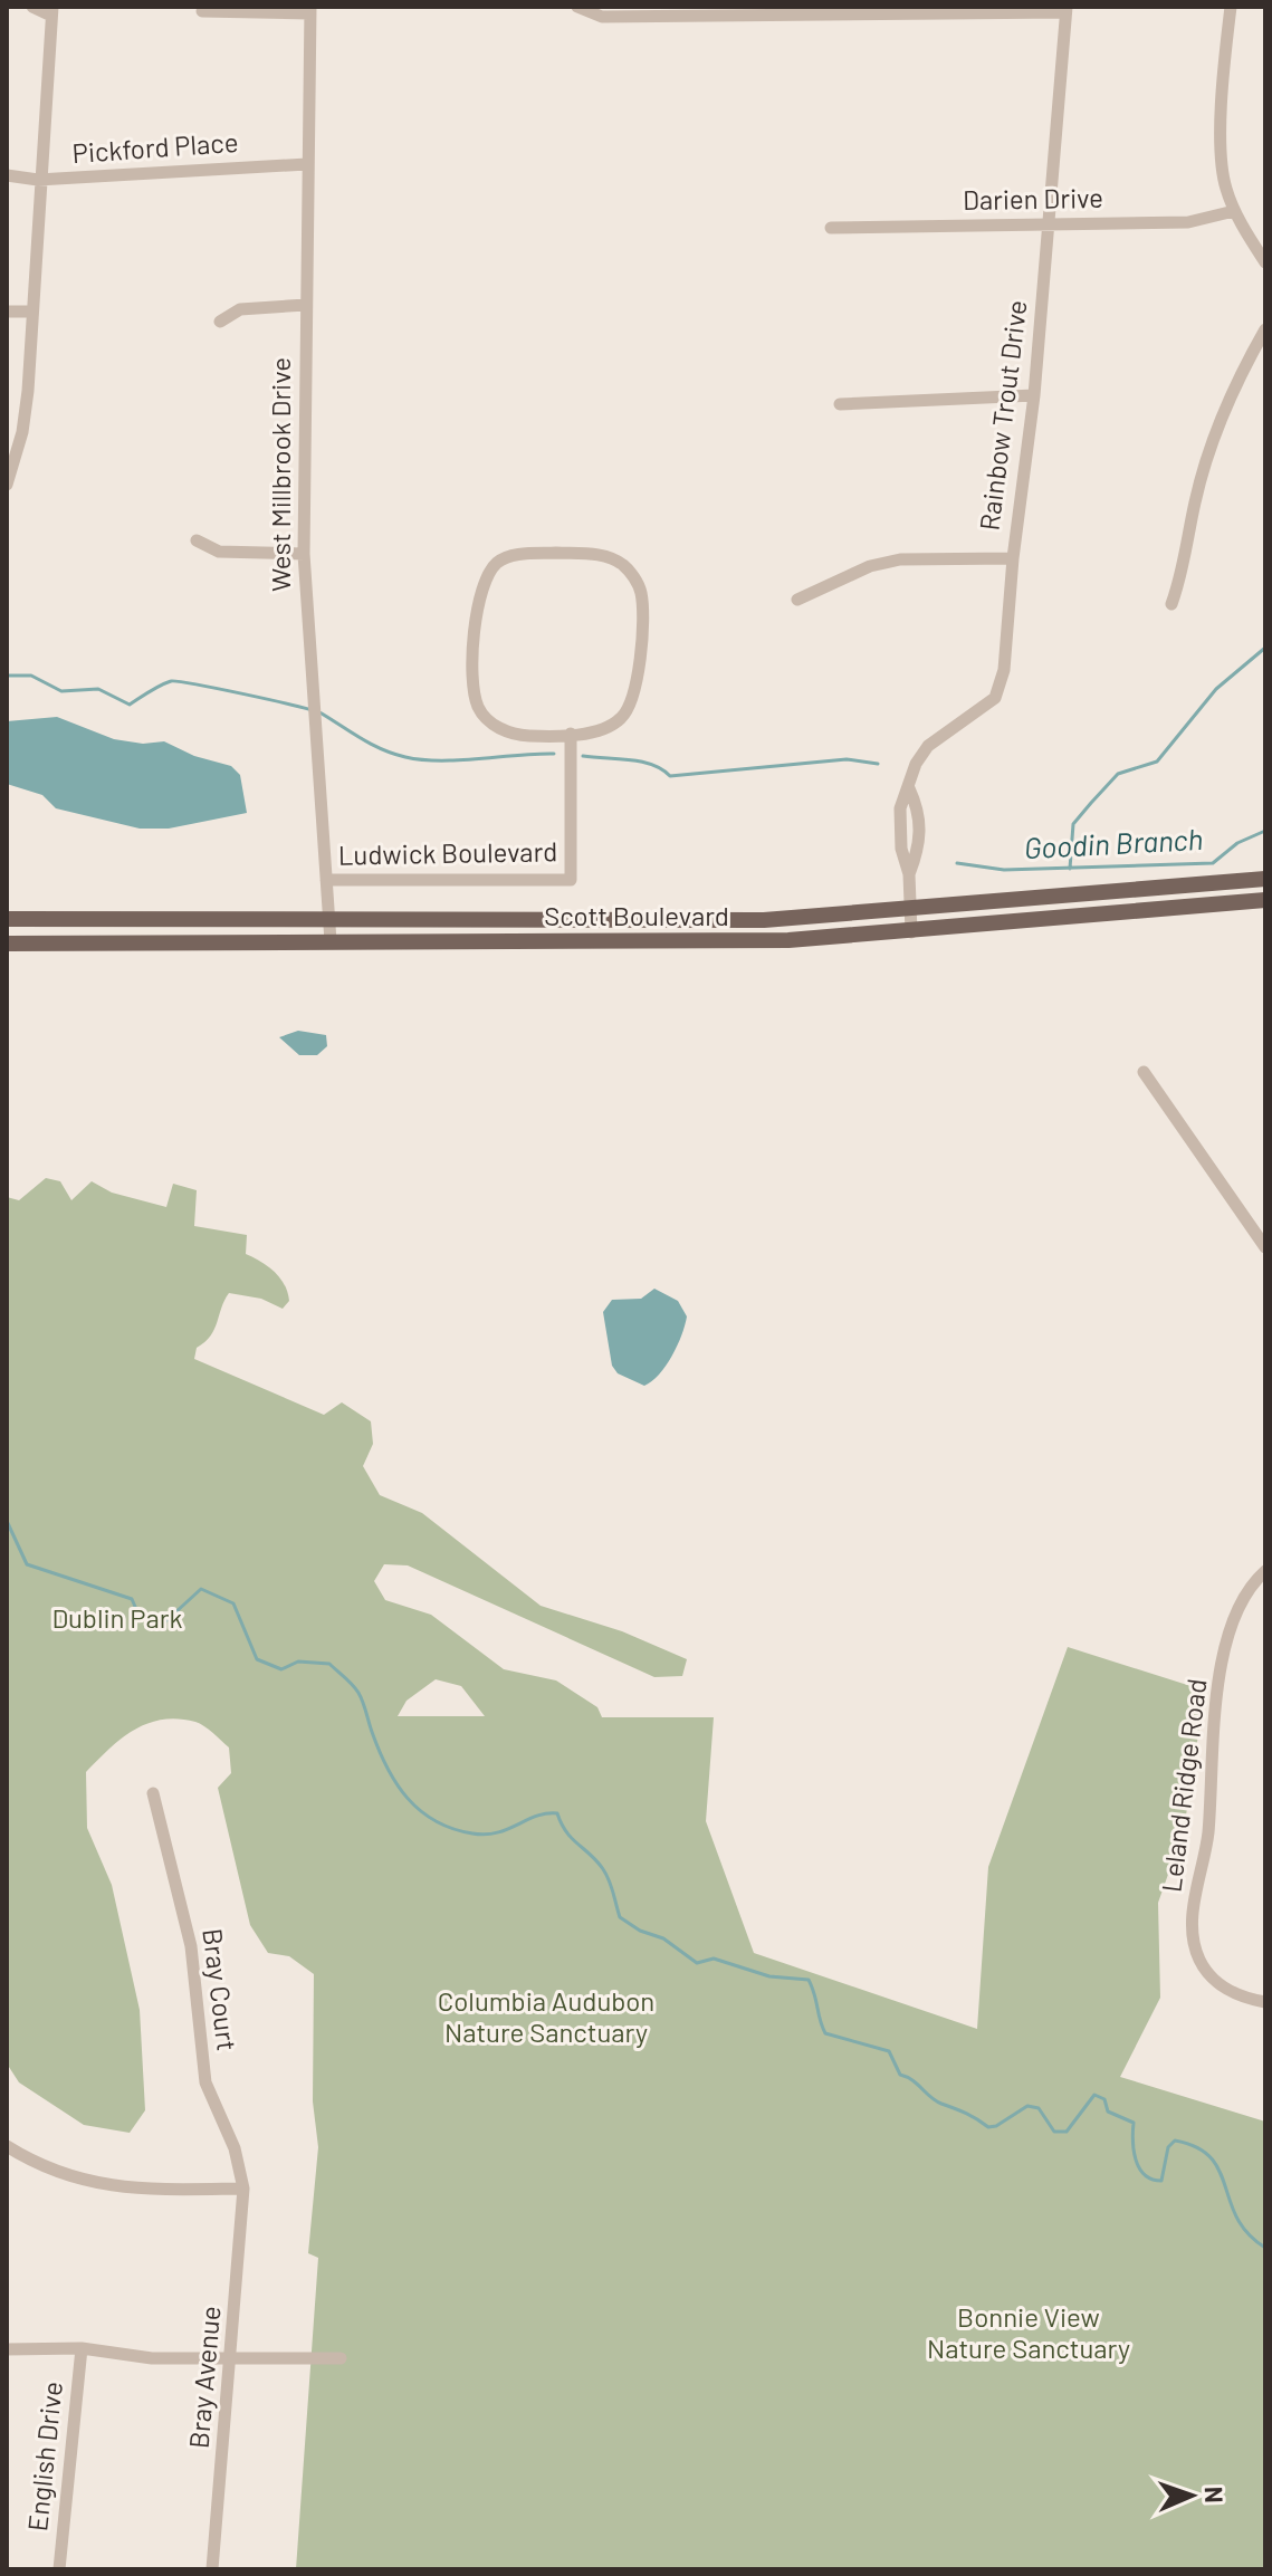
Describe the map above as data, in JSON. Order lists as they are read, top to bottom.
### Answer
{
  "streets": {
    "main road": ["Scott Boulevard"],
    "street": [
      "Pickford Place",
      "Darien Drive",
      "Rainbow Trout Drive",
      "West Millbrook Drive",
      "Ludwick Boulevard",
      "Leland Ridge Road",
      "Bray Court",
      "Bray Avenue",
      "English Drive"
    ]
  },
  "crossings": [
    ["Pickford Place", "West Millbrook Drive"],
    ["Darien Drive", "Rainbow Trout Drive"],
    ["Rainbow Trout Drive", "Scott Boulevard"],
    ["West Millbrook Drive", "Ludwick Boulevard"],
    ["West Millbrook Drive", "Scott Boulevard"],
    ["Bray Court", "Bray Avenue"]
  ],
  "water": ["Goodin Branch"],
  "parks": ["Dublin Park", "Columbia Audubon Nature Sanctuary", "Bonnie View Nature Sanctuary"],
  "north": "right"
}
